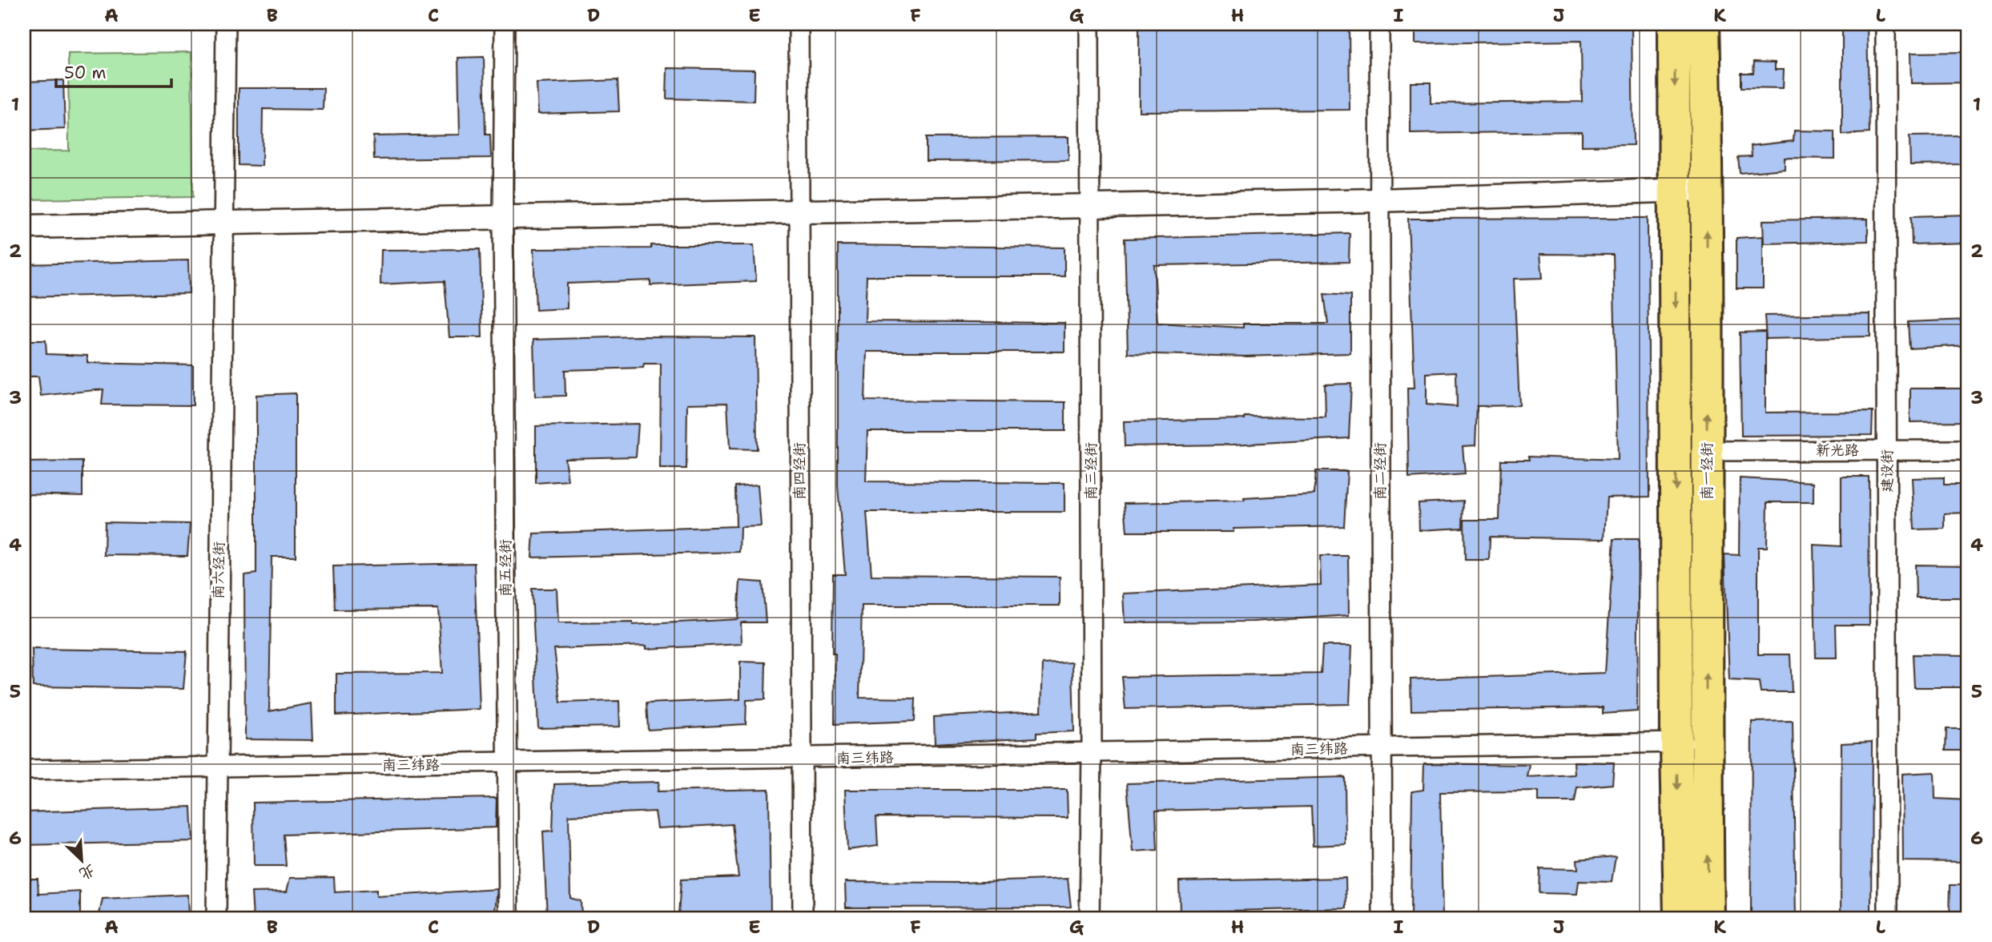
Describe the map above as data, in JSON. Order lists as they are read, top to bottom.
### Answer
{
  "streets": {
    "highway": ["南一经街"],
    "street": [
      "新光路",
      "南四经街",
      "南三经街",
      "南二经街",
      "建设街",
      "南五经街",
      "南六经街",
      "南三纬路"
    ]
  },
  "crossings": [
    ["新光路", "南一经街"],
    ["新光路", "建设街"],
    ["南四经街", "南三纬路"],
    ["南三经街", "南三纬路"],
    ["南二经街", "南三纬路"],
    ["南一经街", "南三纬路"],
    ["南五经街", "南三纬路"],
    ["南六经街", "南三纬路"]
  ],
  "scale_bar": "50 m",
  "north": "bottom right",
  "grid": {
    "columns": [
      "A",
      "B",
      "C",
      "D",
      "E",
      "F",
      "G",
      "H",
      "I",
      "J",
      "K",
      "L"
    ],
    "rows": [
      "1",
      "2",
      "3",
      "4",
      "5",
      "6"
    ]
  }
}
